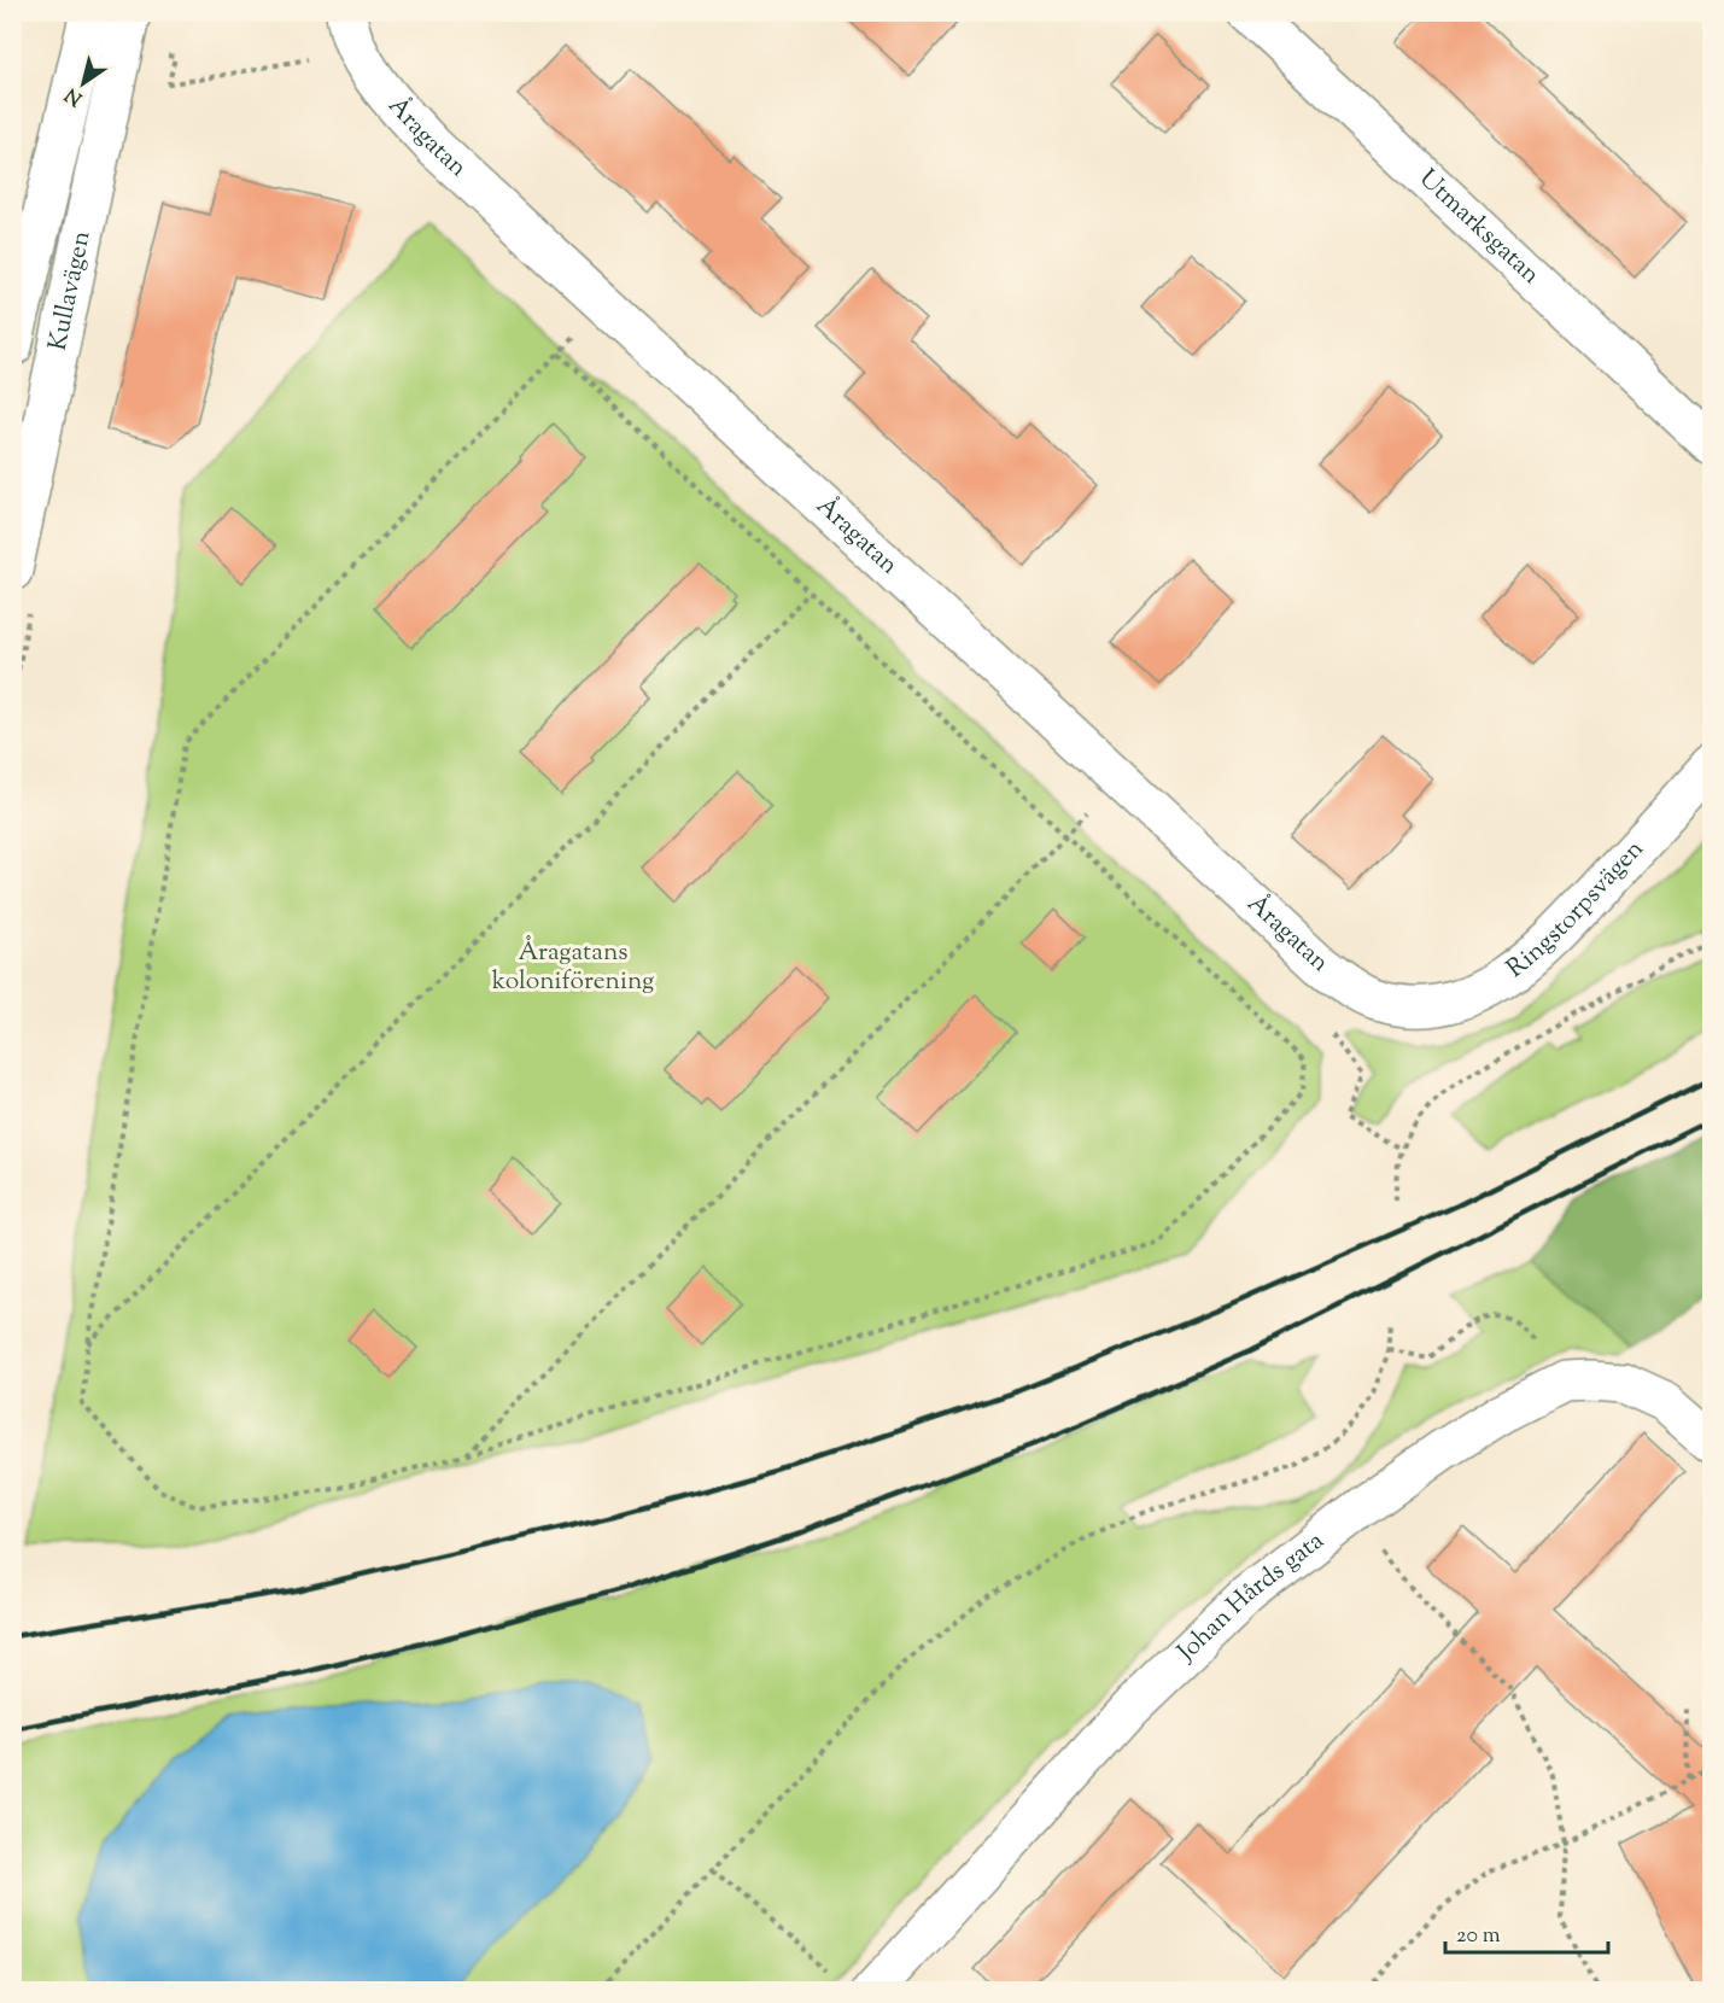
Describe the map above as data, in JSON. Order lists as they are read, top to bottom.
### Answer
{
  "streets": {
    "street": [
      "Åragatan",
      "Utmarksgatan",
      "Kullavägen",
      "Ringstorpsvägen",
      "Johan Hårds gata"
    ]
  },
  "crossings": [
    ["Åragatan", "Ringstorpsvägen"]
  ],
  "parks": ["Åragatans koloniförening"],
  "scale_bar": "20 m",
  "north": "bottom left"
}
